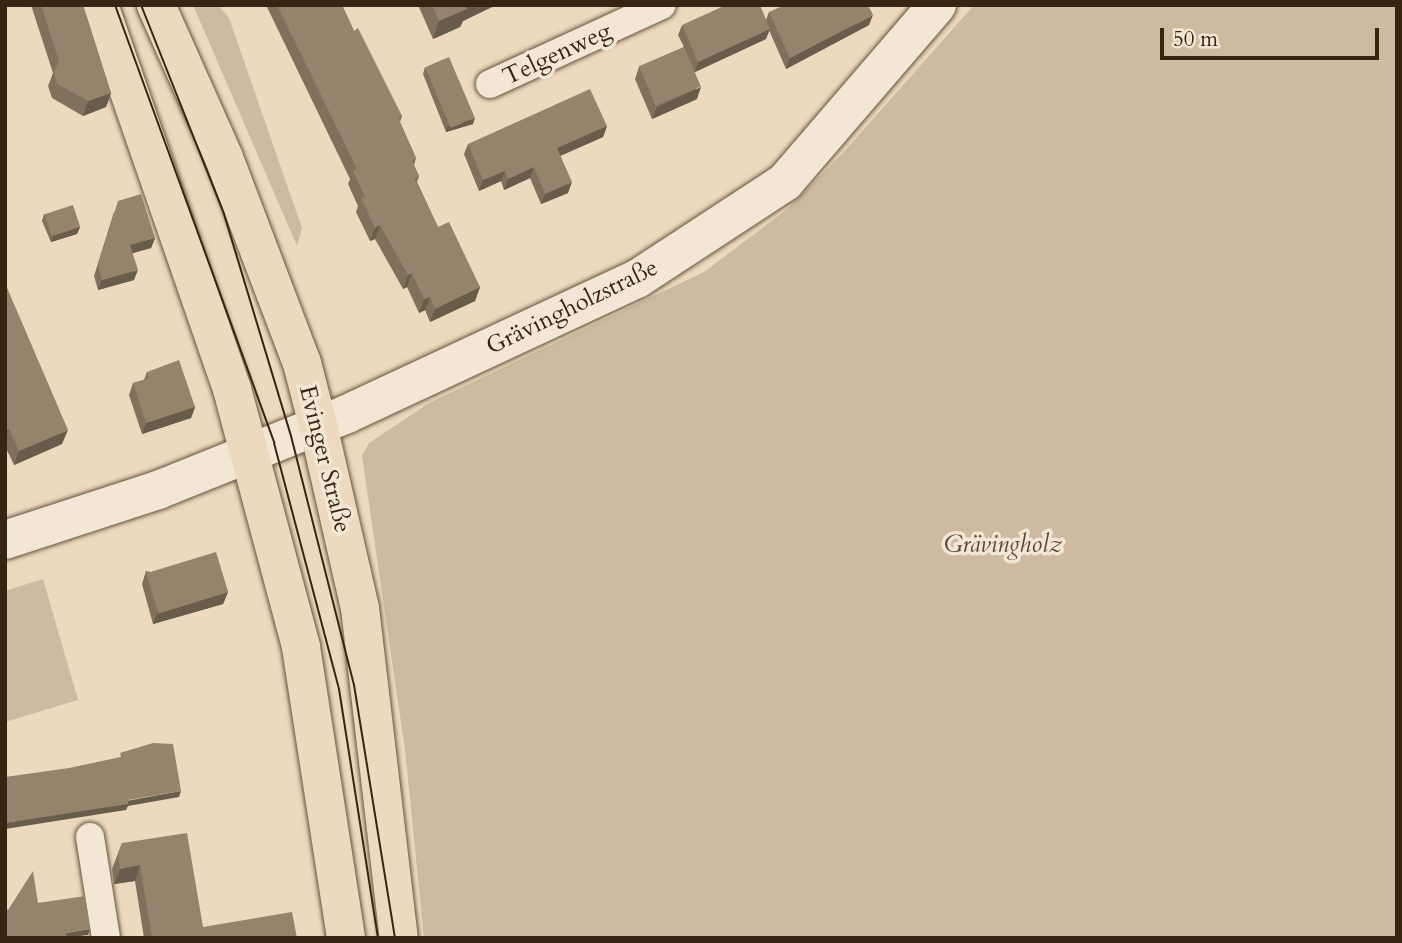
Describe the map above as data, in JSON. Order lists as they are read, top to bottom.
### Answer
{
  "streets": {
    "main road": ["Grävingholzstraße", "Evinger Straße"],
    "street": ["Telgenweg"]
  },
  "crossings": [
    ["Grävingholzstraße", "Evinger Straße"]
  ],
  "parks": ["Grävingholz"],
  "scale_bar": "50 m"
}
